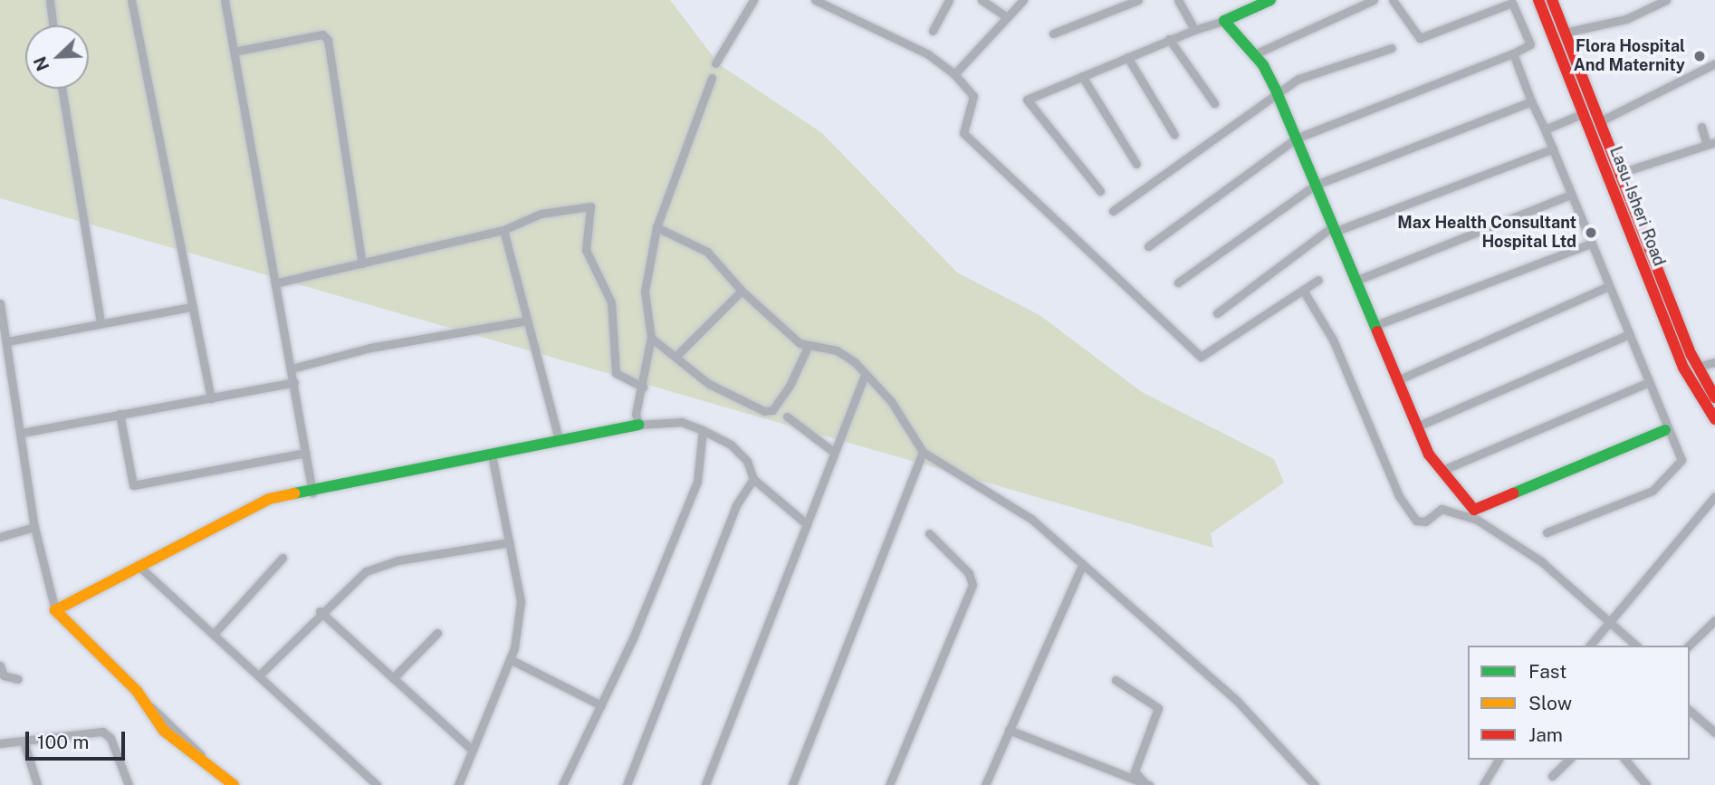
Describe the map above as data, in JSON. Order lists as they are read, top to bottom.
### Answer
{
  "streets": {
    "street": ["Lasu-Isheri Road"]
  },
  "places": ["Flora Hospital And Maternity", "Max Health Consultant Hospital Ltd"],
  "legend": ["Fast", "Slow", "Jam"],
  "scale_bar": "100 m",
  "north": "bottom left"
}
